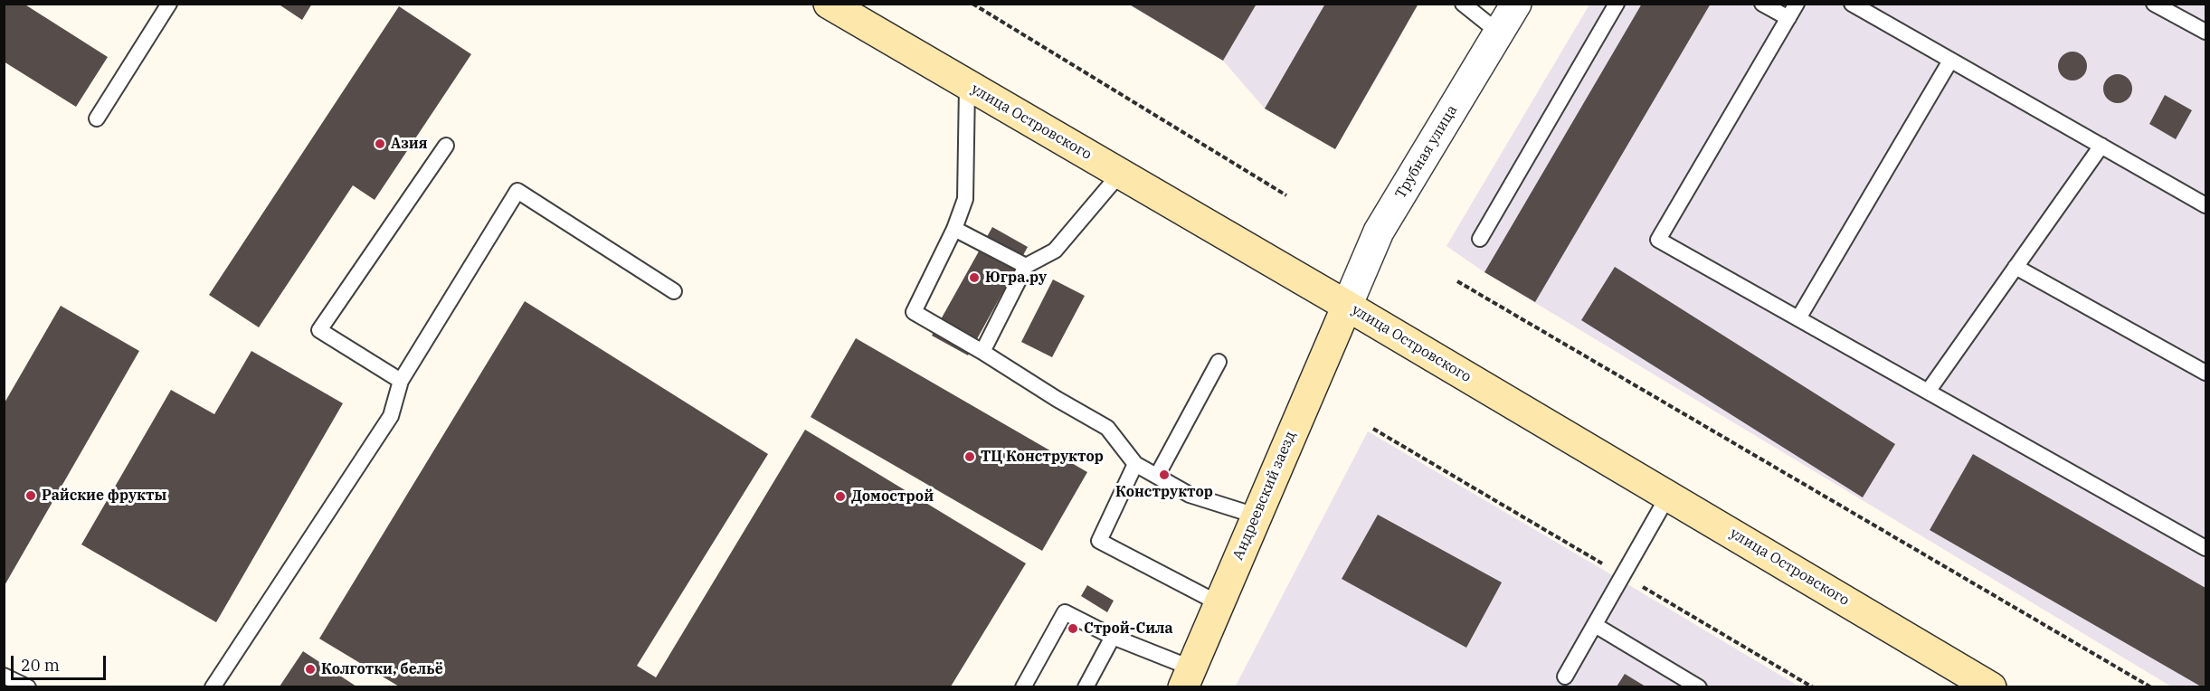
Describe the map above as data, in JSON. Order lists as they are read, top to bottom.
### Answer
{
  "streets": {
    "main road": ["улица Островского", "Андреевский заезд"],
    "street": ["Трубная улица"]
  },
  "crossings": [
    ["улица Островского", "Трубная улица"],
    ["улица Островского", "Андреевский заезд"],
    ["Трубная улица", "Андреевский заезд"]
  ],
  "places": [
    "Азия",
    "Югра.ру",
    "ТЦ Конструктор",
    "Конструктор",
    "Райские фрукты",
    "Домострой",
    "Строй-Сила",
    "Колготки, бельё"
  ],
  "scale_bar": "20 m"
}
